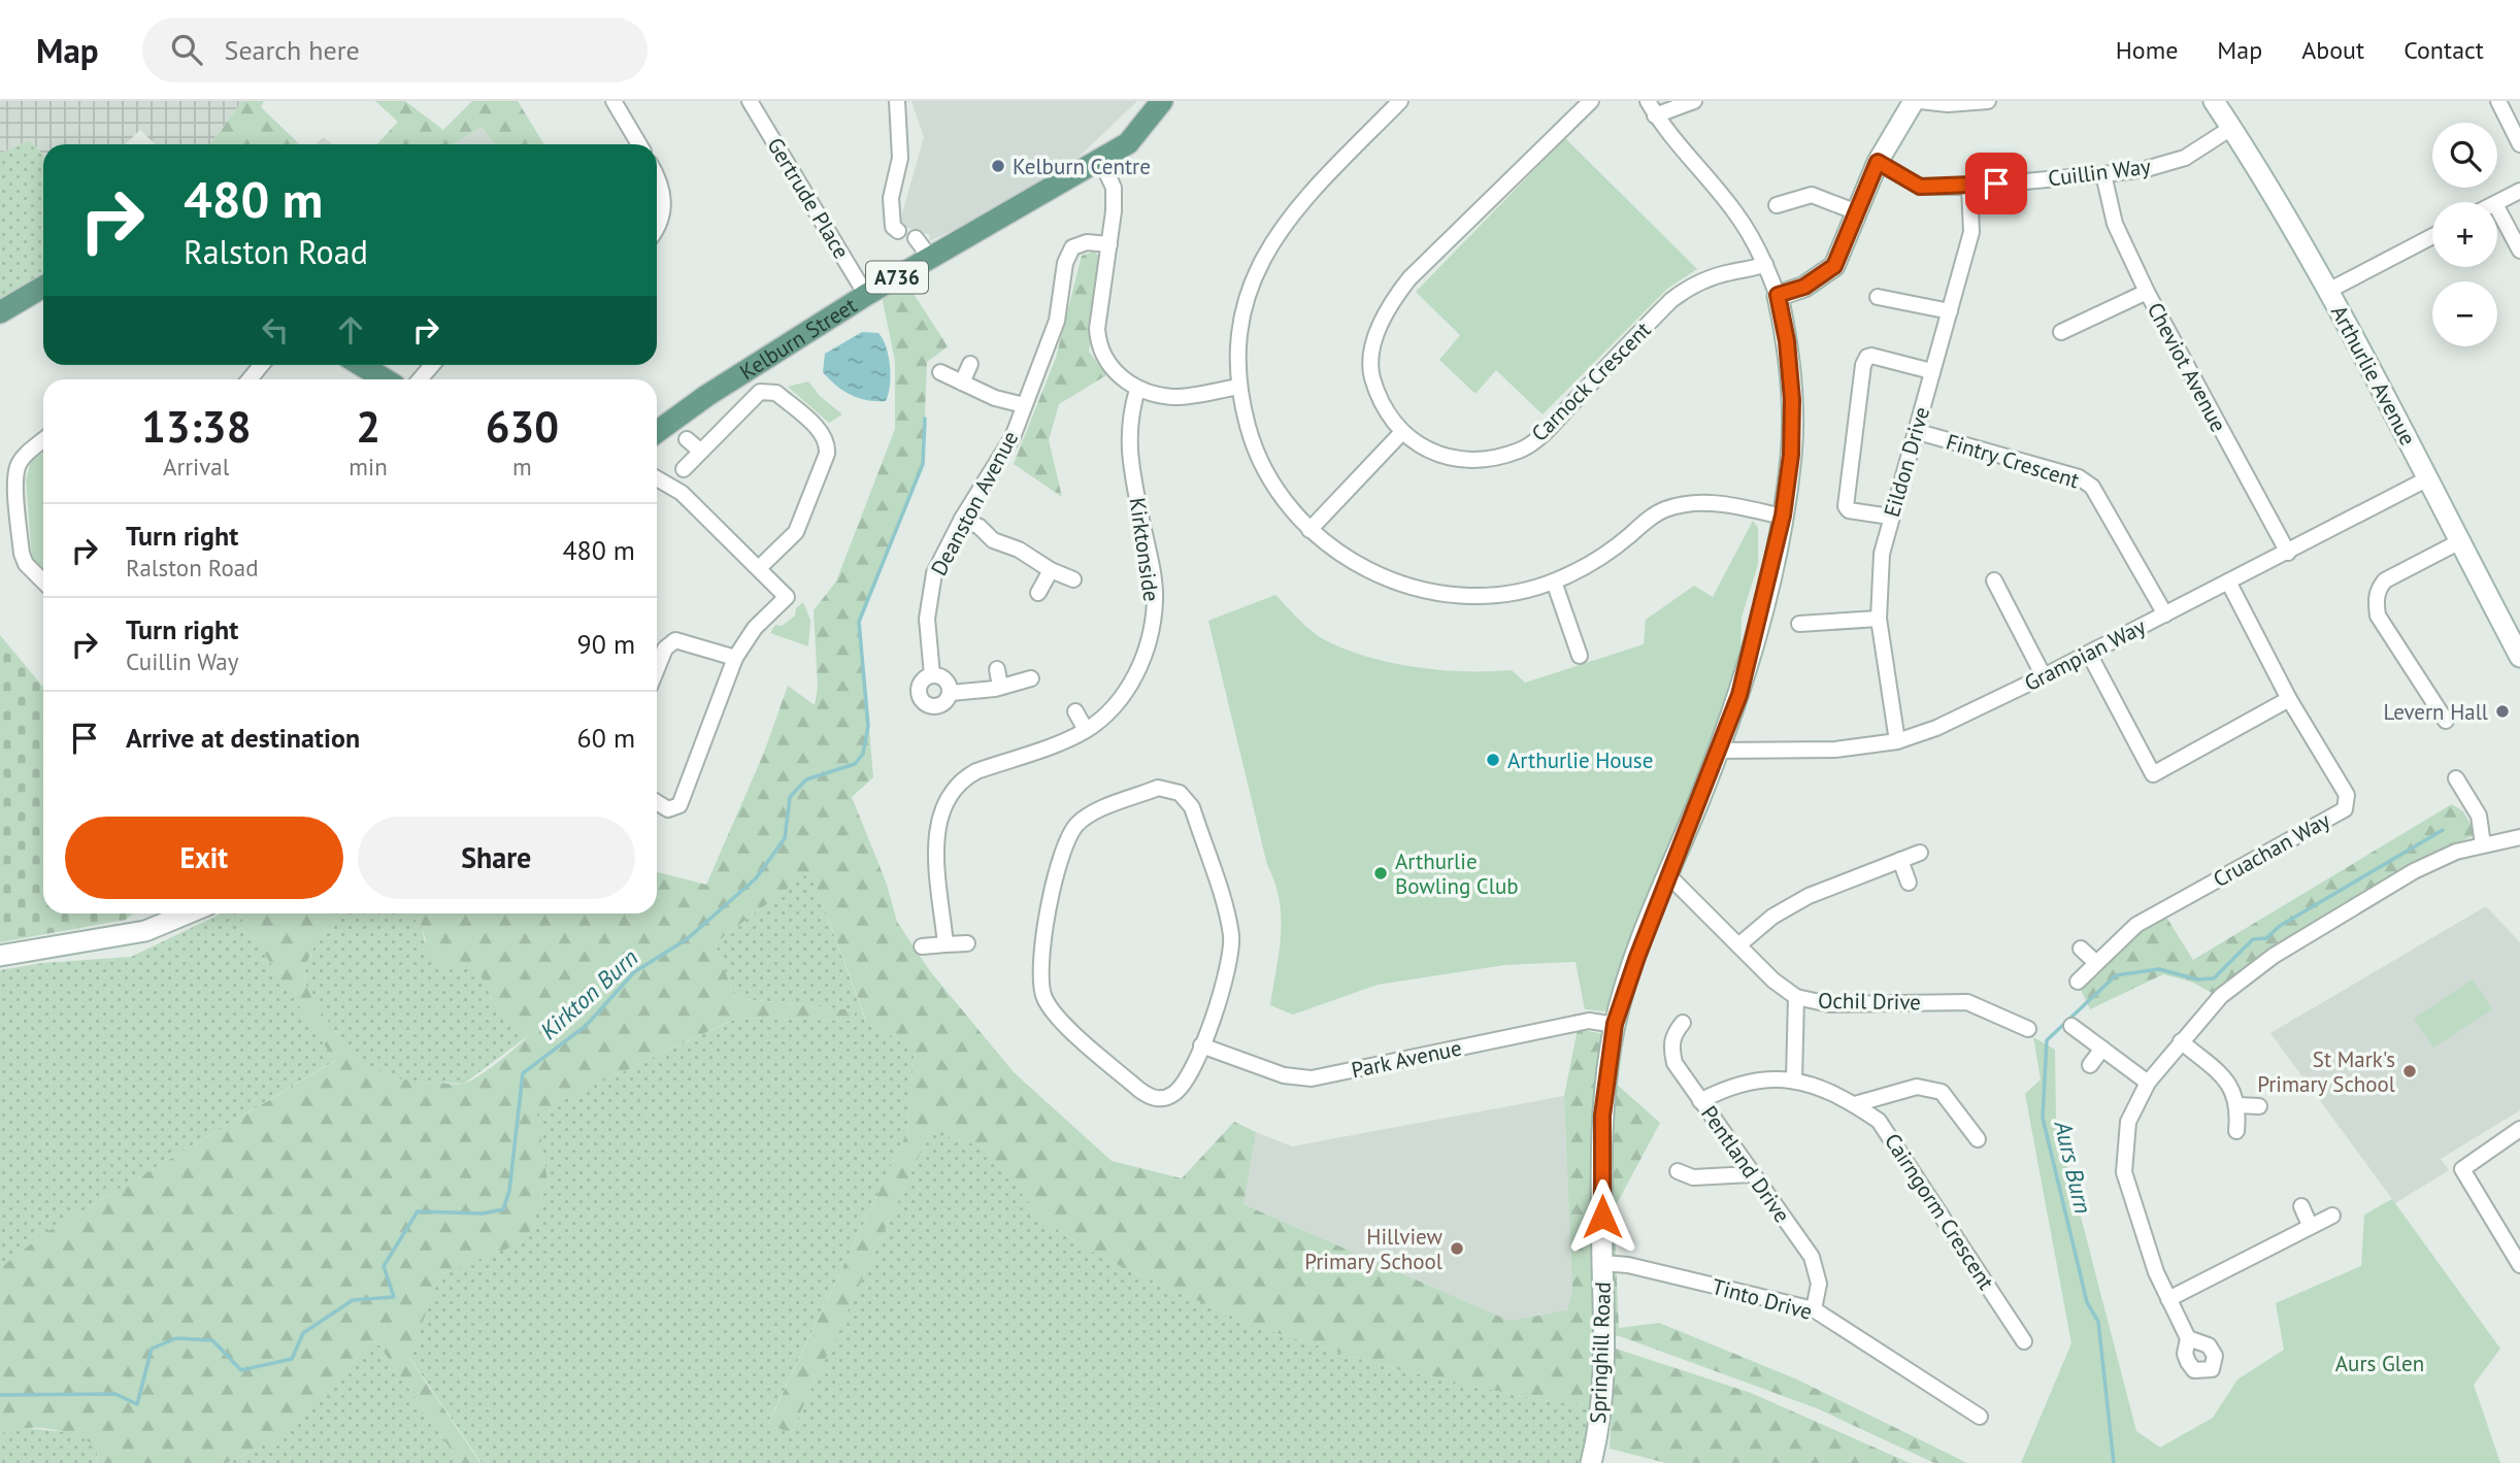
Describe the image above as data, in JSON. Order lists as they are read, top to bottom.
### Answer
{
  "streets": {
    "main road": ["A736", "Kelburn Street"],
    "street": [
      "Cuillin Way",
      "Gertrude Place",
      "Cheviot Avenue",
      "Arthurlie Avenue",
      "Carnock Crescent",
      "Fintry Crescent",
      "Eildon Drive",
      "Deanston Avenue",
      "Kirktonside",
      "Grampian Way",
      "Cruachan Way",
      "Ochil Drive",
      "Park Avenue",
      "Pentland Drive",
      "Cairngorm Crescent",
      "Tinto Drive",
      "Springhill Road"
    ]
  },
  "crossings": [
    ["Cuillin Way", "Cheviot Avenue"],
    ["Cuillin Way", "Arthurlie Avenue"],
    ["Cuillin Way", "Eildon Drive"],
    ["Gertrude Place", "Kelburn Street"],
    ["Cheviot Avenue", "Grampian Way"],
    ["Arthurlie Avenue", "Grampian Way"],
    ["Carnock Crescent", "Springhill Road"],
    ["Fintry Crescent", "Eildon Drive"],
    ["Fintry Crescent", "Grampian Way"],
    ["Eildon Drive", "Grampian Way"],
    ["Grampian Way", "Springhill Road"],
    ["Ochil Drive", "Springhill Road"],
    ["Park Avenue", "Springhill Road"],
    ["Pentland Drive", "Cairngorm Crescent"],
    ["Pentland Drive", "Tinto Drive"],
    ["Tinto Drive", "Springhill Road"]
  ],
  "water": ["Kirkton Burn", "Aurs Burn"],
  "parks": ["Aurs Glen"],
  "places": [
    "Kelburn Centre",
    "Levern Hall",
    "Arthurlie House",
    "Arthurlie Bowling Club",
    "St Mark's Primary School",
    "Hillview Primary School"
  ],
  "page": {
    "header": "Map",
    "search": "Search here",
    "nav": [
      "Home",
      "Map",
      "About",
      "Contact"
    ],
    "map_buttons": ["+", "−"],
    "turn": ["480 m", "Ralston Road"],
    "eta": [
      "13:38",
      "Arrival",
      "2",
      "min",
      "630",
      "m"
    ],
    "list": [
      {
        "name": "Turn right",
        "note": "Ralston Road",
        "value": "480 m"
      },
      {
        "name": "Turn right",
        "note": "Cuillin Way",
        "value": "90 m"
      },
      {
        "name": "Arrive at destination",
        "value": "60 m"
      }
    ],
    "buttons": ["Exit", "Share"]
  }
}
